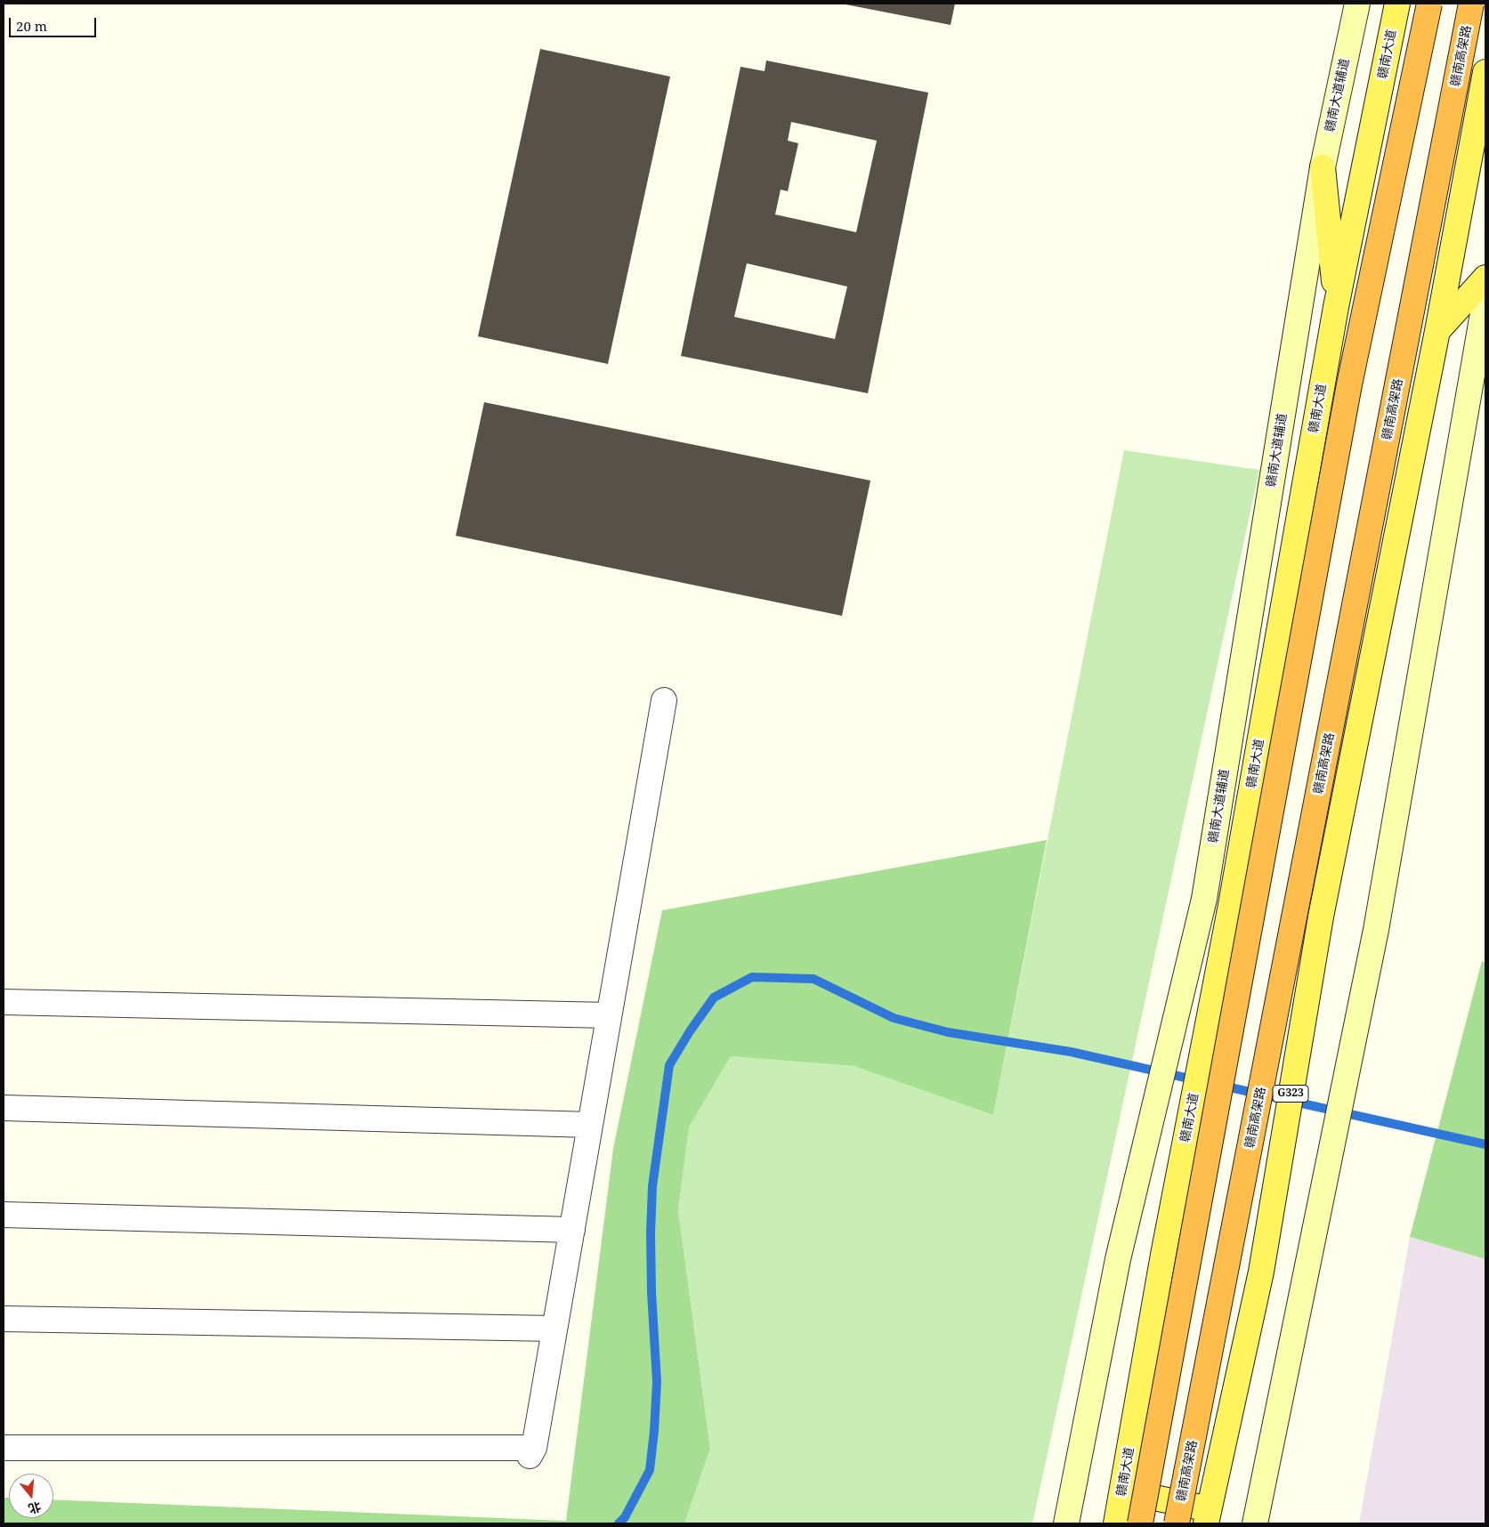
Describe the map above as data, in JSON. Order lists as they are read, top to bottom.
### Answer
{
  "streets": {
    "highway": ["赣南高架路"],
    "main road": ["赣南大道", "G323"],
    "street": ["赣南大道辅道"]
  },
  "scale_bar": "20 m",
  "north": "bottom"
}
